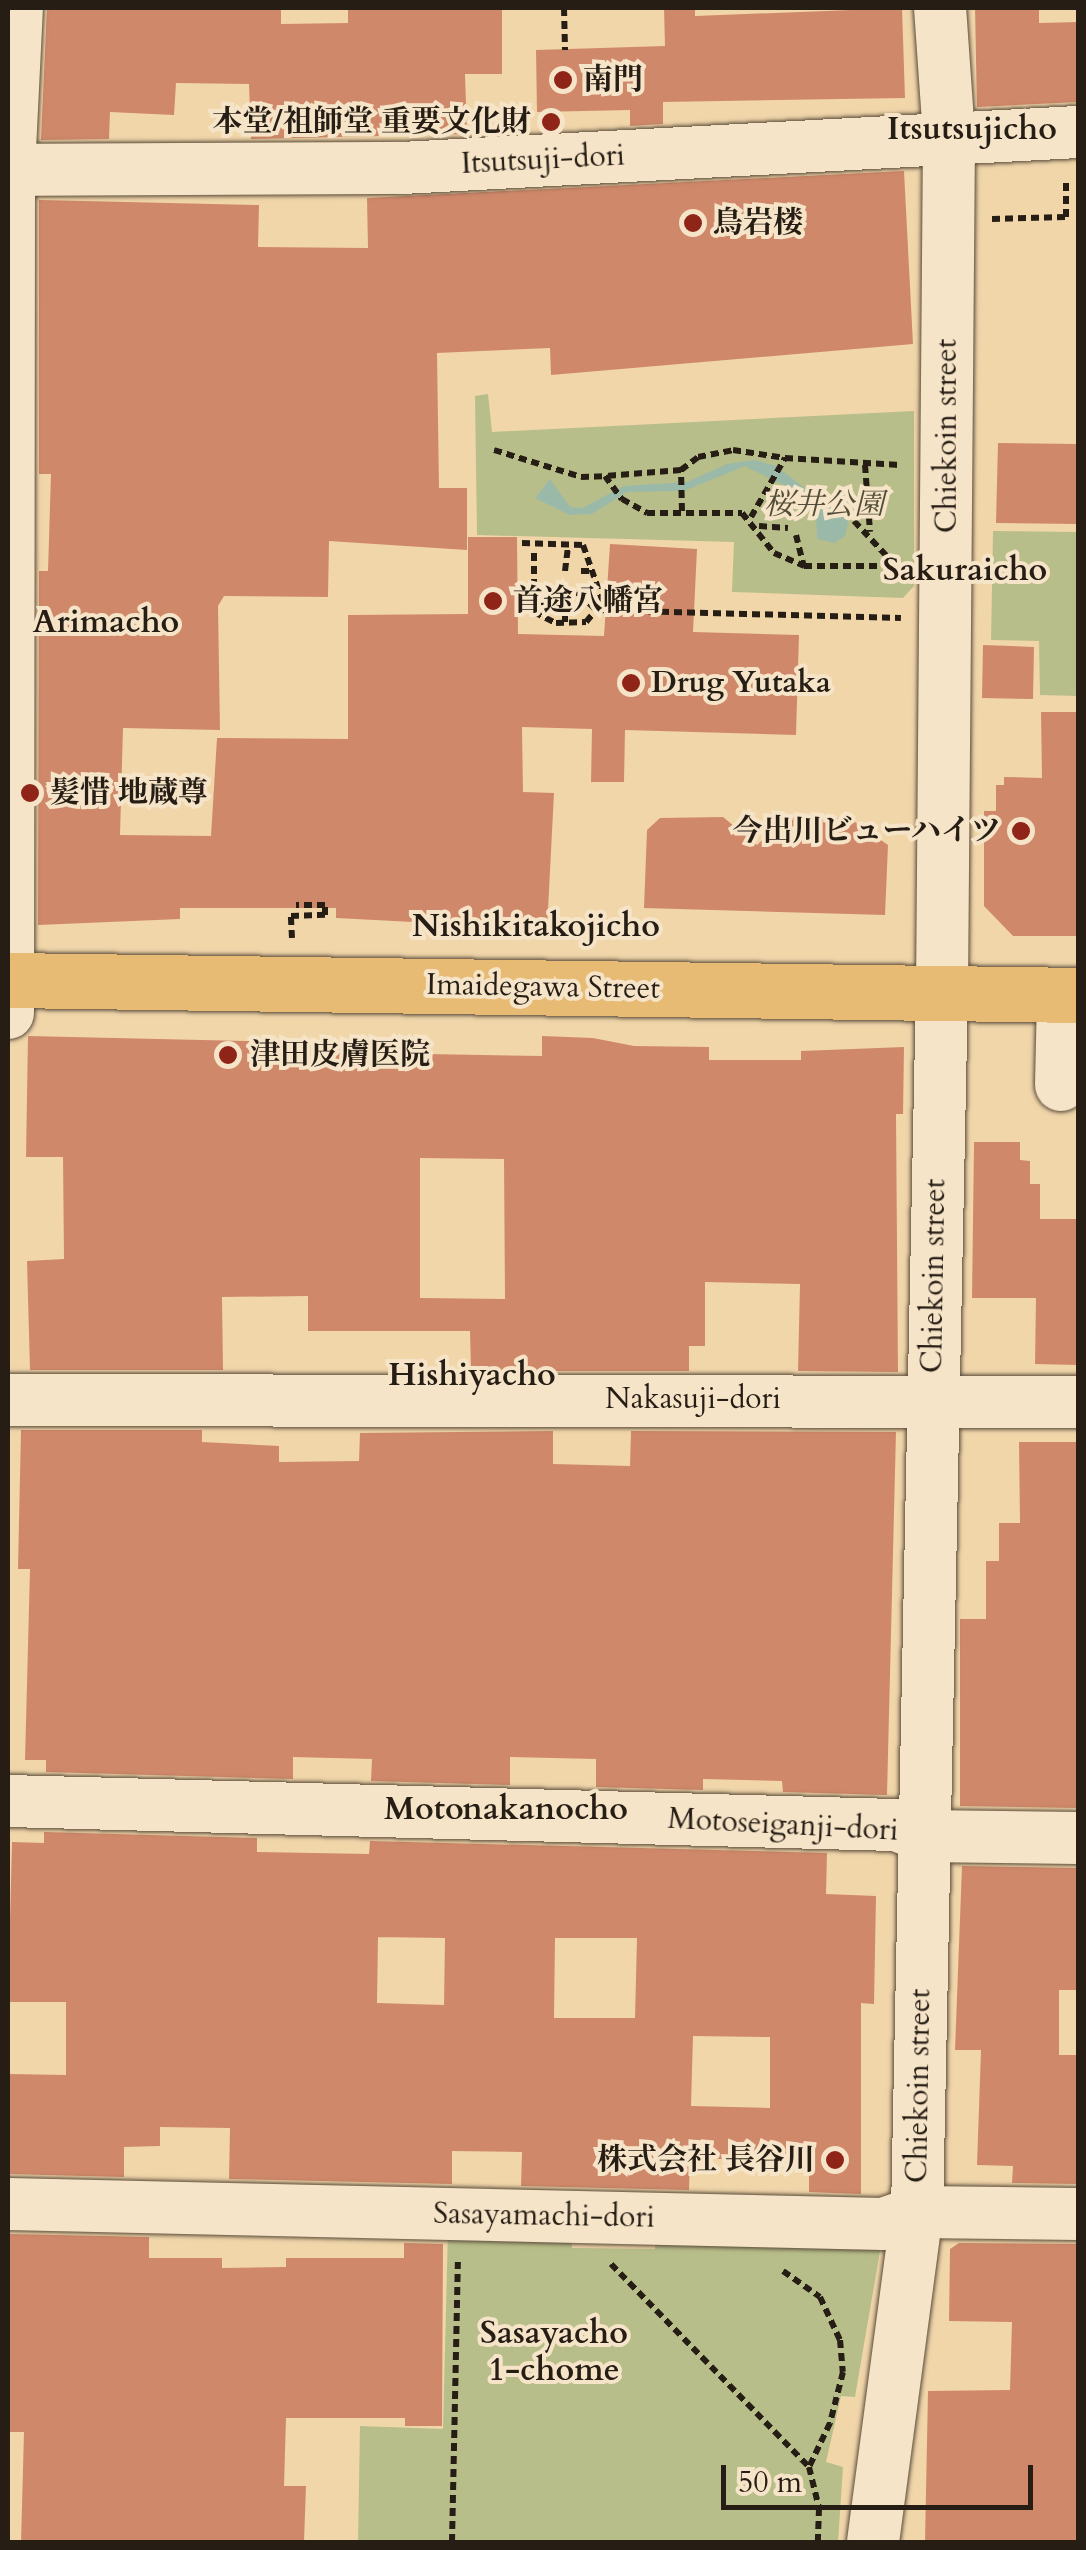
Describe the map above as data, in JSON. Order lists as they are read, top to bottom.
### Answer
{
  "streets": {
    "main road": ["Imaidegawa Street"],
    "street": [
      "Itsutsuji-dori",
      "Chiekoin street",
      "Nakasuji-dori",
      "Motoseiganji-dori",
      "Sasayamachi-dori"
    ]
  },
  "crossings": [
    ["Itsutsuji-dori", "Chiekoin street"],
    ["Chiekoin street", "Imaidegawa Street"],
    ["Chiekoin street", "Nakasuji-dori"],
    ["Chiekoin street", "Motoseiganji-dori"],
    ["Chiekoin street", "Sasayamachi-dori"]
  ],
  "districts": [
    "Itsutsujicho",
    "Sakuraicho",
    "Arimacho",
    "Nishikitakojicho",
    "Hishiyacho",
    "Motonakanocho",
    "Sasayacho 1-chome"
  ],
  "parks": ["桜井公園"],
  "places": [
    "南門",
    "本堂/祖師堂 重要文化財",
    "鳥岩楼",
    "首途八幡宮",
    "Drug Yutaka",
    "髪惜 地蔵尊",
    "今出川ビューハイツ",
    "津田皮膚医院",
    "株式会社 長谷川"
  ],
  "scale_bar": "50 m"
}
